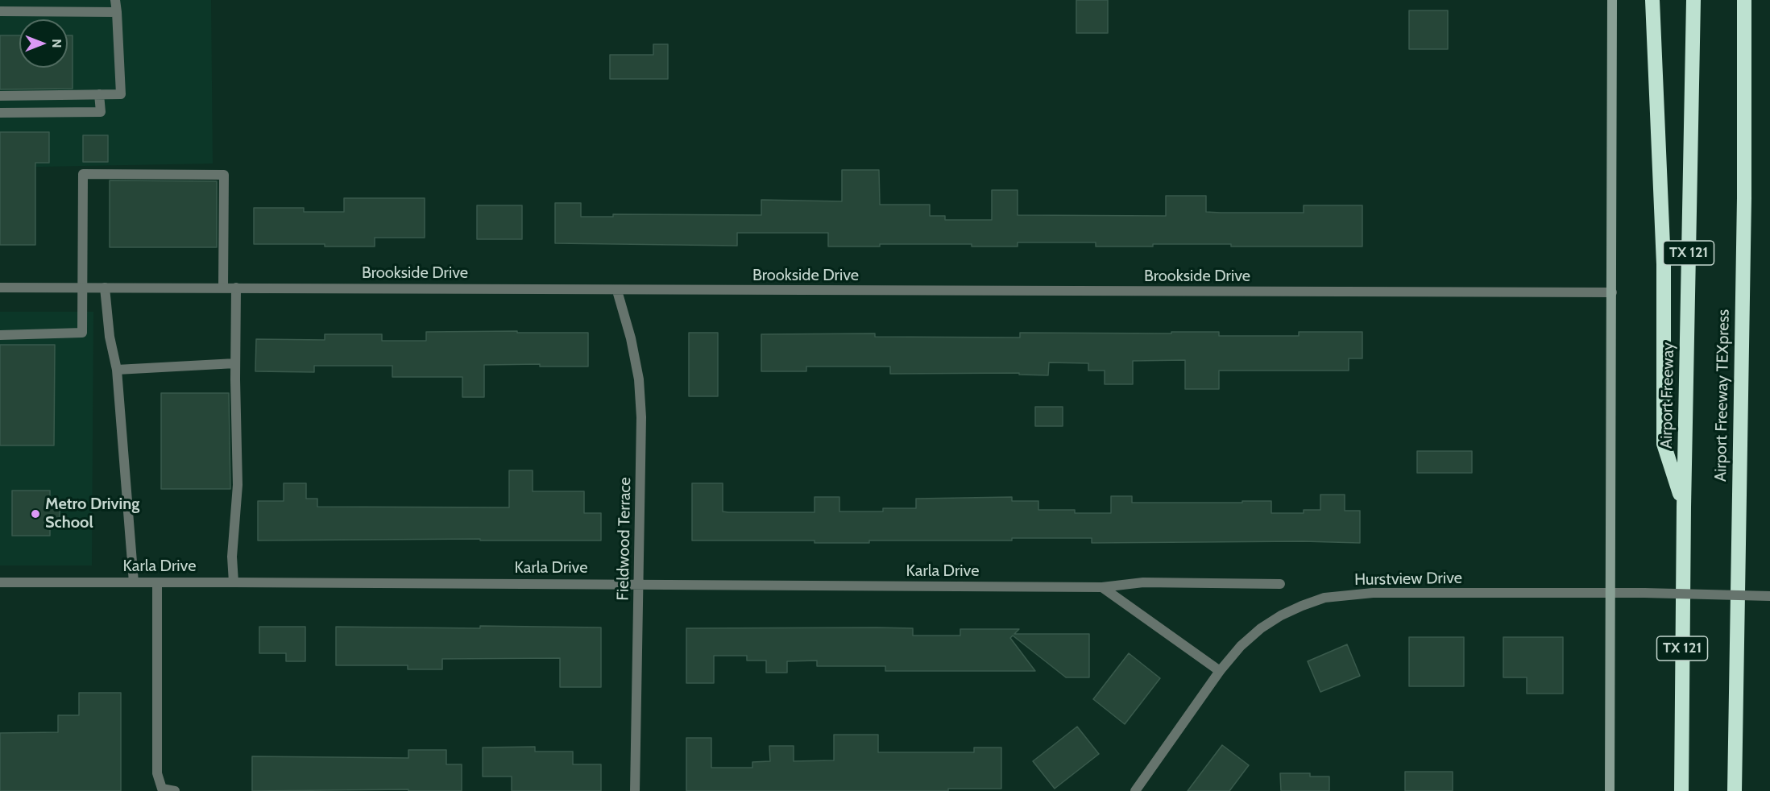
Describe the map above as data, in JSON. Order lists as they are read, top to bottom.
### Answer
{
  "streets": {
    "highway": ["TX 121", "Airport Freeway", "Airport Freeway TEXpress"],
    "street": [
      "Brookside Drive",
      "Fieldwood Terrace",
      "Karla Drive",
      "Hurstview Drive"
    ]
  },
  "crossings": [
    ["Brookside Drive", "Fieldwood Terrace"],
    ["Fieldwood Terrace", "Karla Drive"]
  ],
  "places": ["Metro Driving School"],
  "north": "right"
}
